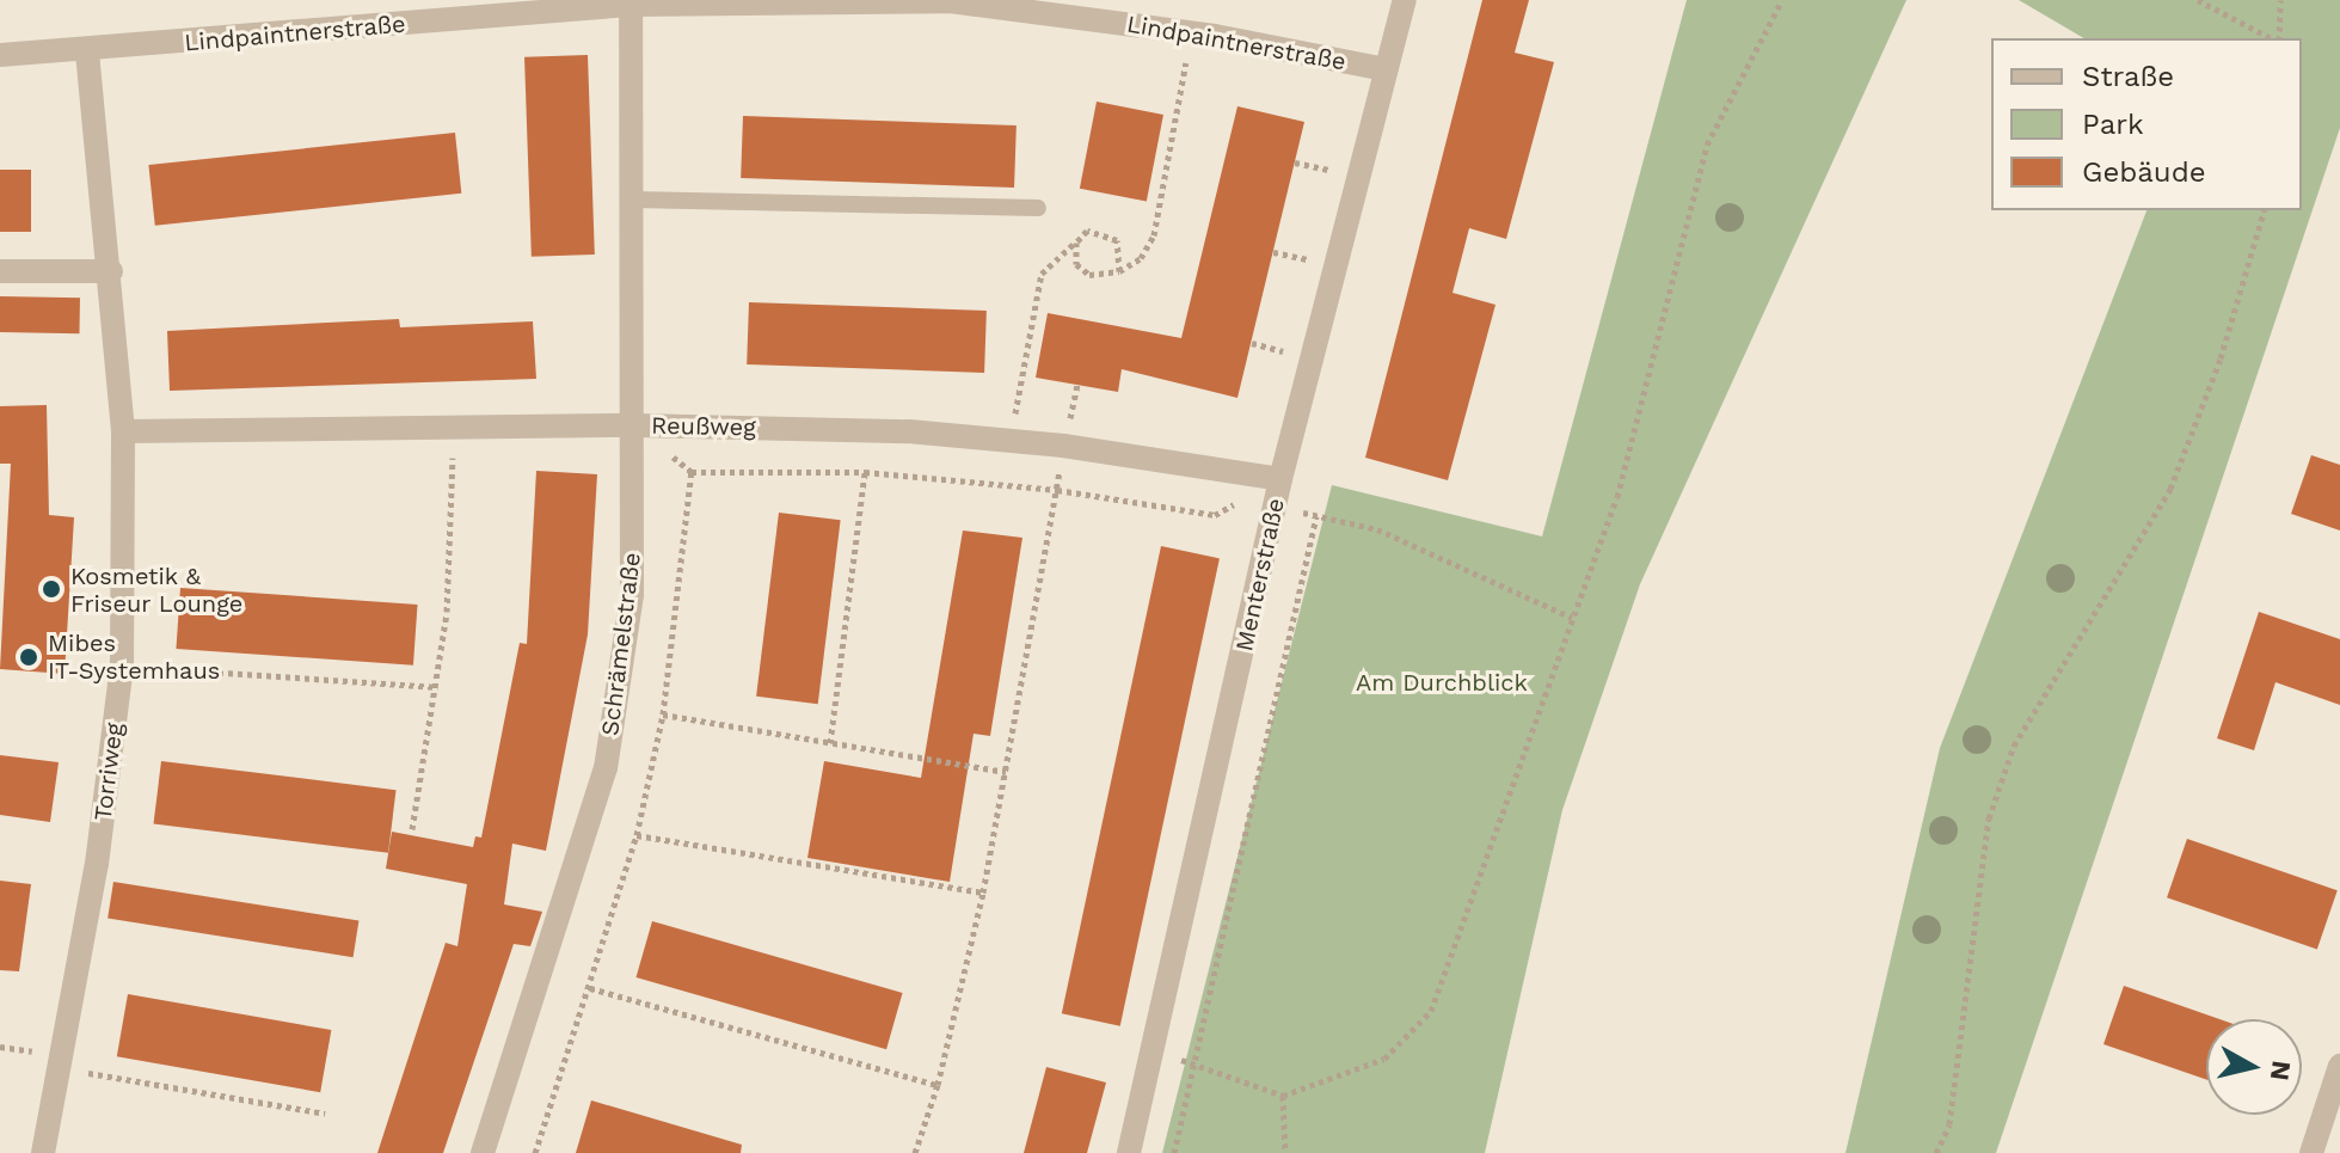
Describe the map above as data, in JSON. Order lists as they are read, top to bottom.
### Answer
{
  "streets": {
    "street": [
      "Lindpaintnerstraße",
      "Reußweg",
      "Menterstraße",
      "Schrämelstraße",
      "Torriweg"
    ]
  },
  "crossings": [
    ["Lindpaintnerstraße", "Menterstraße"],
    ["Lindpaintnerstraße", "Schrämelstraße"],
    ["Lindpaintnerstraße", "Torriweg"],
    ["Reußweg", "Menterstraße"],
    ["Reußweg", "Schrämelstraße"],
    ["Reußweg", "Torriweg"]
  ],
  "parks": ["Am Durchblick"],
  "places": ["Kosmetik & Friseur Lounge", "Mibes IT-Systemhaus"],
  "legend": ["Straße", "Park", "Gebäude"],
  "north": "right"
}
